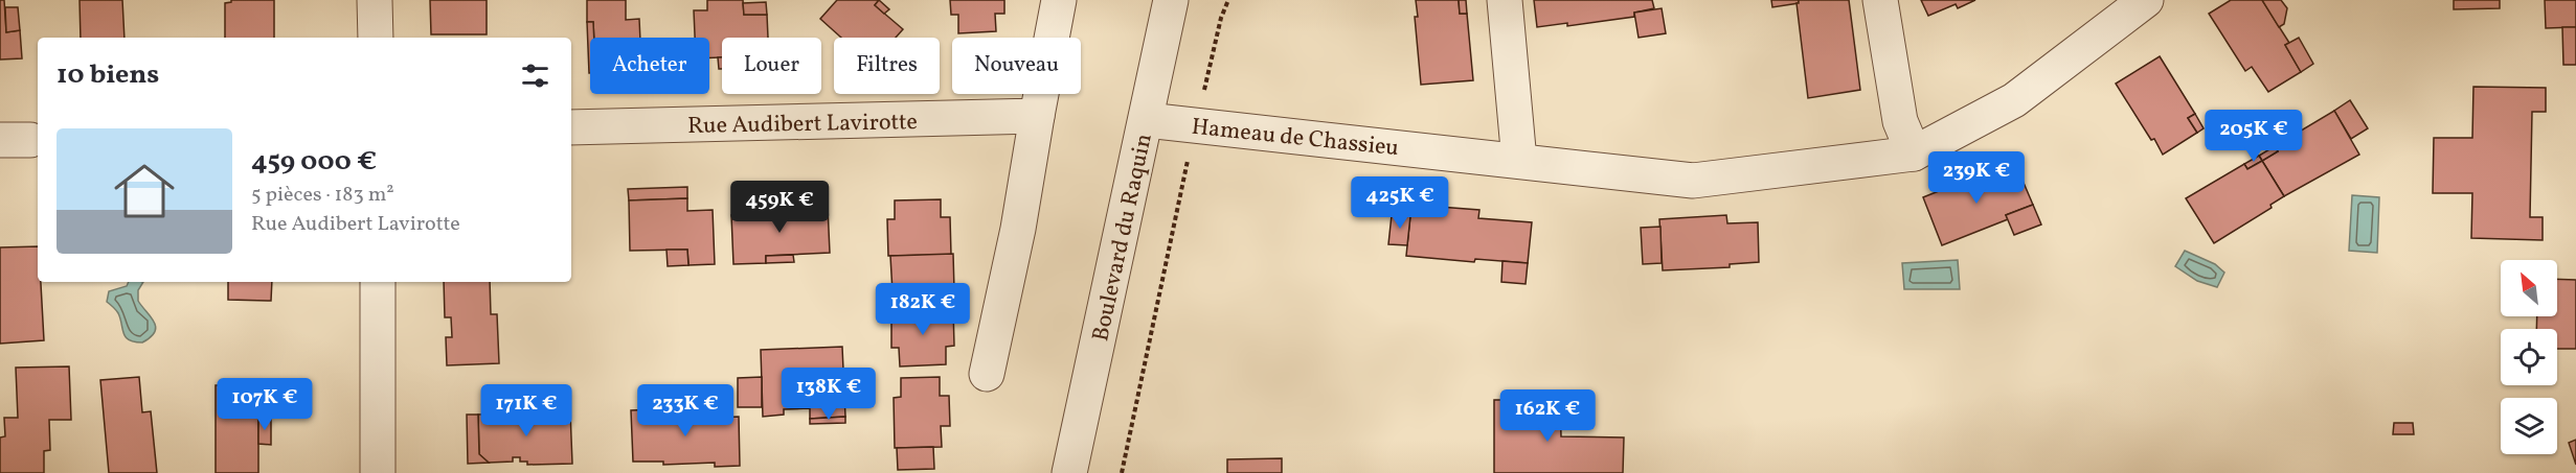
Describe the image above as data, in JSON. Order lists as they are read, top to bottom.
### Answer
{
  "streets": {
    "street": ["Rue Audibert Lavirotte", "Hameau de Chassieu", "Boulevard du Raquin"]
  },
  "crossings": [
    ["Hameau de Chassieu", "Boulevard du Raquin"]
  ],
  "north": "top left",
  "page": {
    "chip": [
      "Acheter",
      "Louer",
      "Filtres",
      "Nouveau"
    ],
    "heading": "10 biens",
    "price": [
      "205K €",
      "239K €",
      "425K €",
      "459K €",
      "182K €",
      "138K €",
      "107K €",
      "171K €",
      "233K €",
      "162K €"
    ],
    "list": [
      {
        "name": "459 000 €",
        "note": "5 pièces · 183 m² · Rue Audibert Lavirotte"
      }
    ]
  }
}
